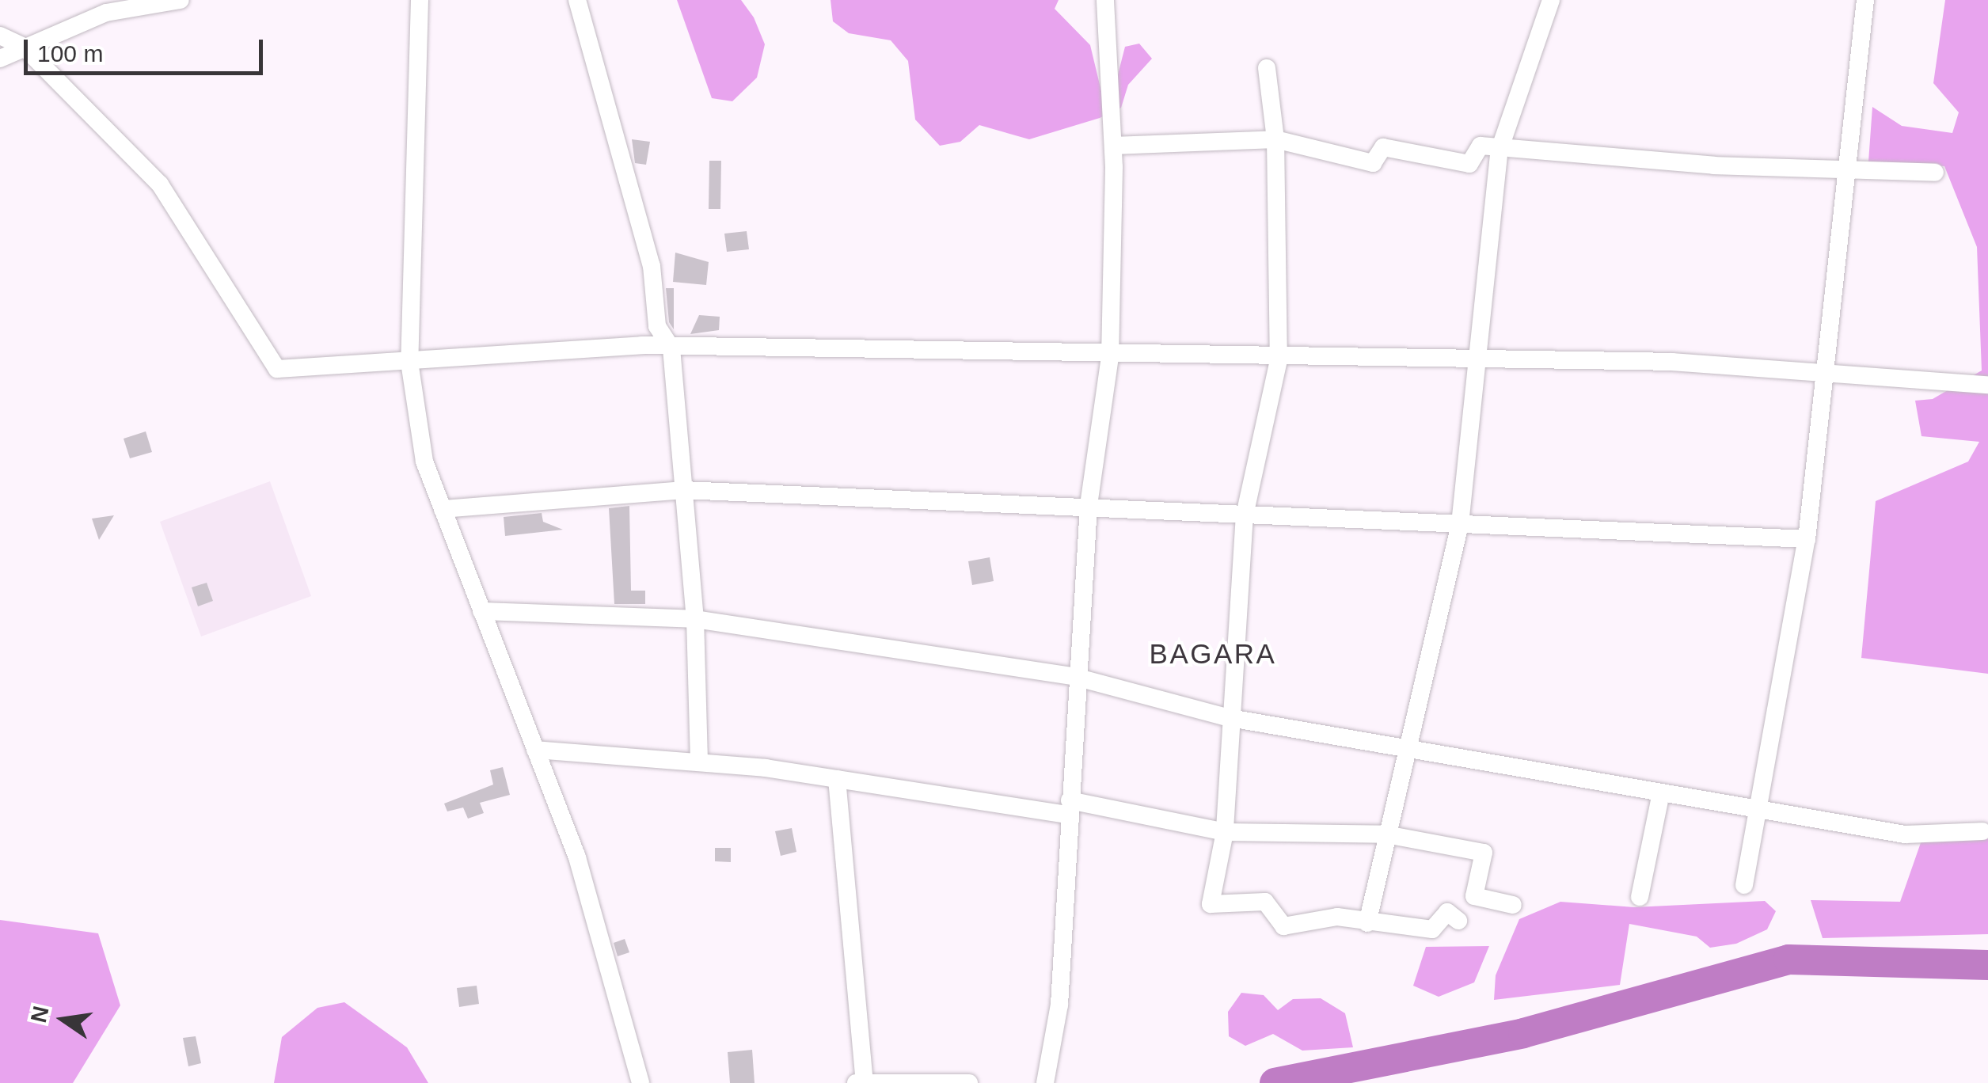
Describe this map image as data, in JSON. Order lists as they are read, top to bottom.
{
  "districts": ["BAGARA"],
  "scale_bar": "100 m",
  "north": "left"
}
